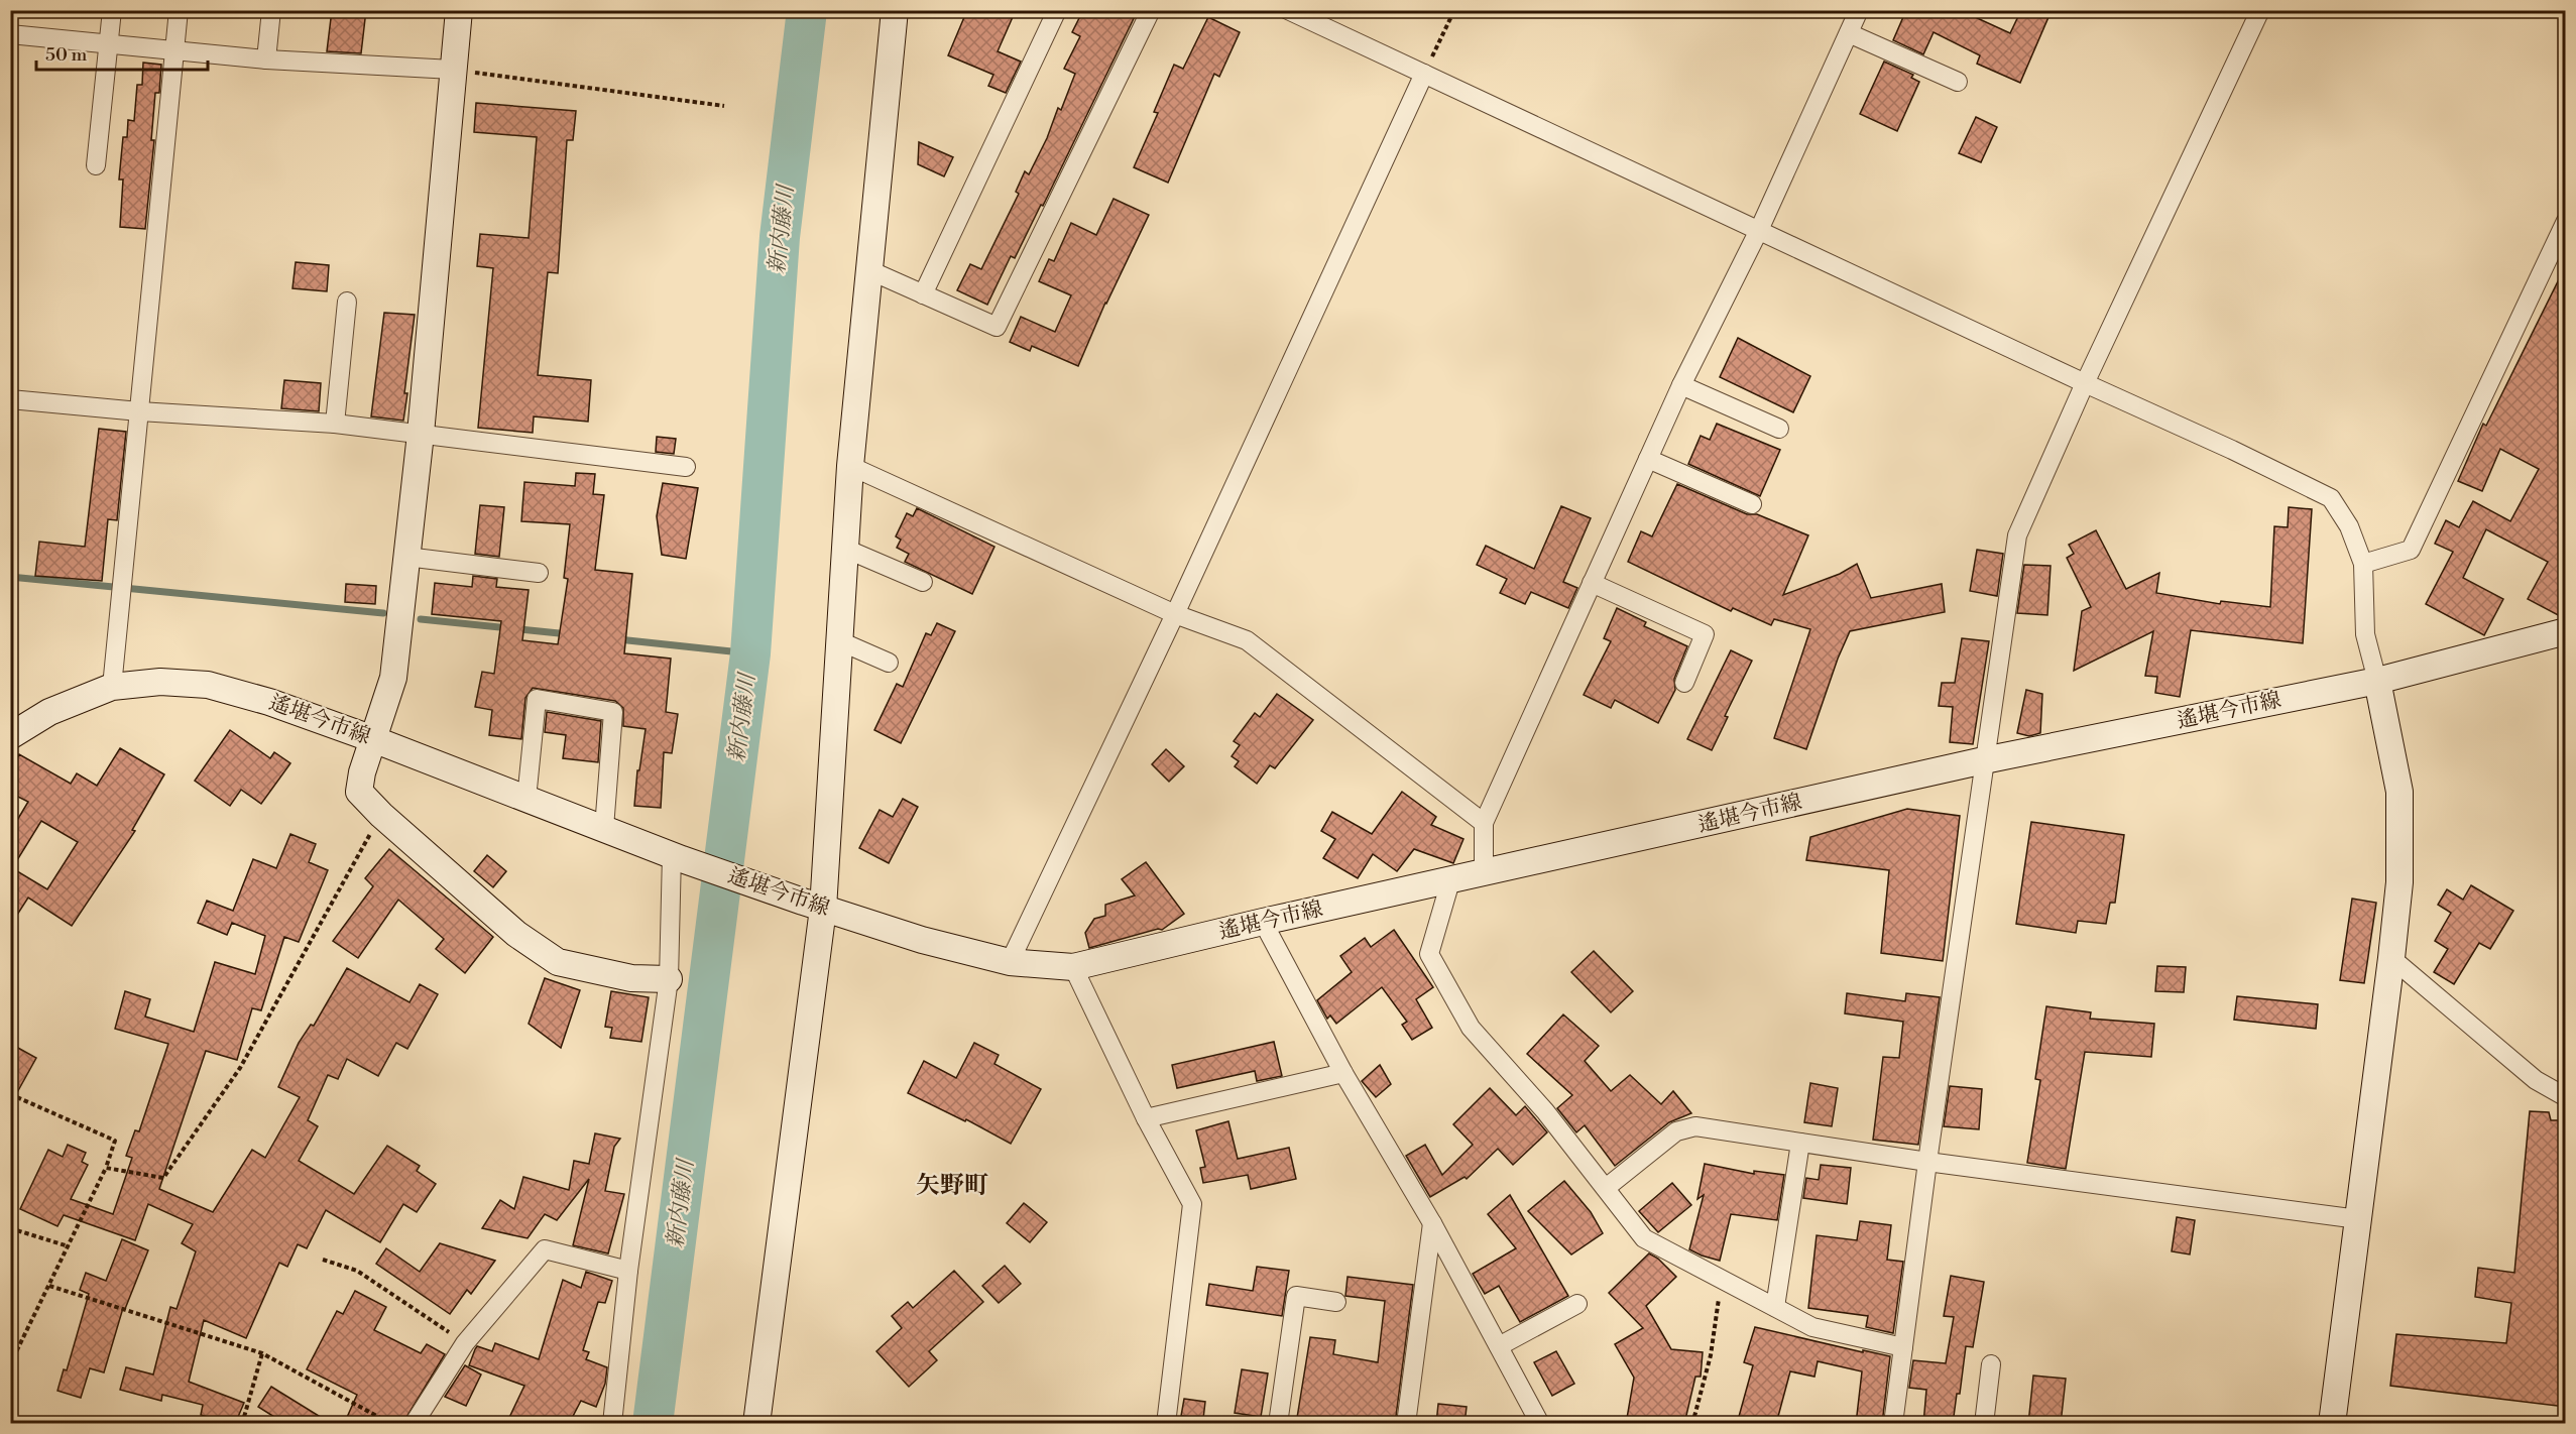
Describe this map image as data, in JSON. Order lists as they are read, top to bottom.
{
  "streets": {
    "street": ["遙堪今市線"]
  },
  "districts": ["矢野町"],
  "water": ["新内藤川"],
  "scale_bar": "50 m"
}
